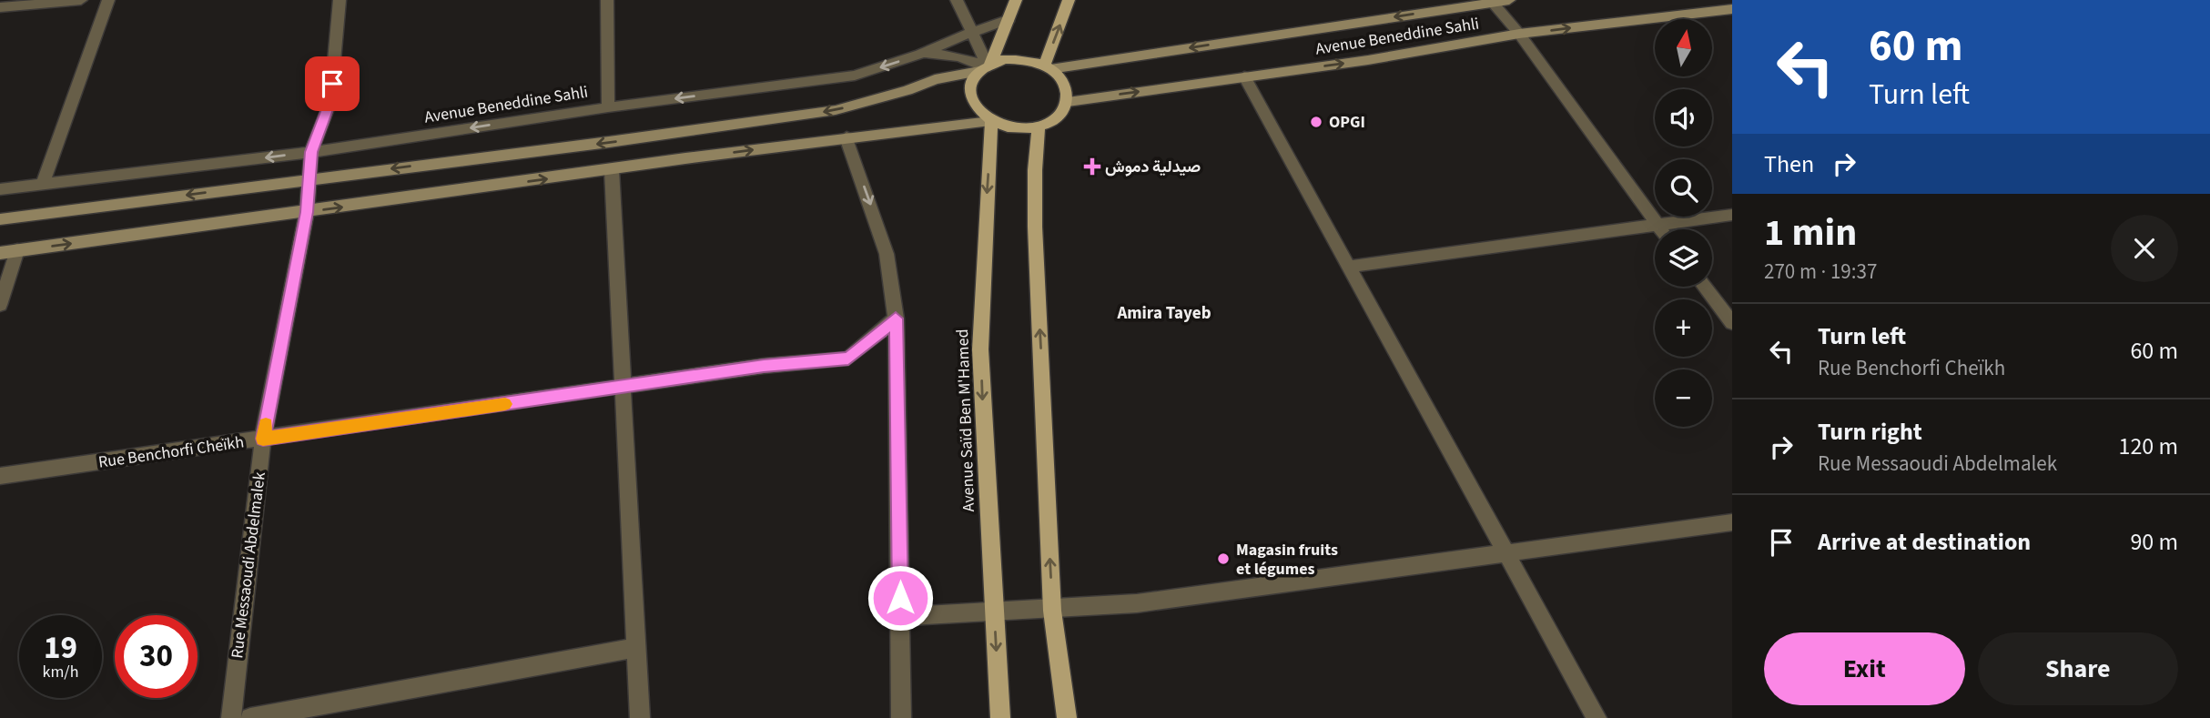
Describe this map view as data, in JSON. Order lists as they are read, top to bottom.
{
  "streets": {
    "main road": ["Avenue Saïd Ben M'Hamed"],
    "street": ["Avenue Beneddine Sahli", "Rue Benchorfi Cheïkh", "Rue Messaoudi Abdelmalek"]
  },
  "crossings": [
    ["Avenue Beneddine Sahli", "Avenue Saïd Ben M'Hamed"],
    ["Avenue Beneddine Sahli", "Rue Messaoudi Abdelmalek"],
    ["Rue Benchorfi Cheïkh", "Rue Messaoudi Abdelmalek"]
  ],
  "districts": ["Amira Tayeb"],
  "places": {
    "other": ["OPGI", "Magasin fruits et légumes"],
    "health": ["صيدلية دموش"]
  },
  "north": "top",
  "page": {
    "turn": ["60 m", "Turn left"],
    "map_buttons": ["+", "−"],
    "then": "Then",
    "heading": ["1 min", "270 m · 19:37"],
    "list": [
      {
        "name": "Turn left",
        "note": "Rue Benchorfi Cheïkh",
        "value": "60 m"
      },
      {
        "name": "Turn right",
        "note": "Rue Messaoudi Abdelmalek",
        "value": "120 m"
      },
      {
        "name": "Arrive at destination",
        "value": "90 m"
      }
    ],
    "speed": "19 km/h",
    "limit": "30",
    "buttons": ["Exit", "Share"]
  }
}
